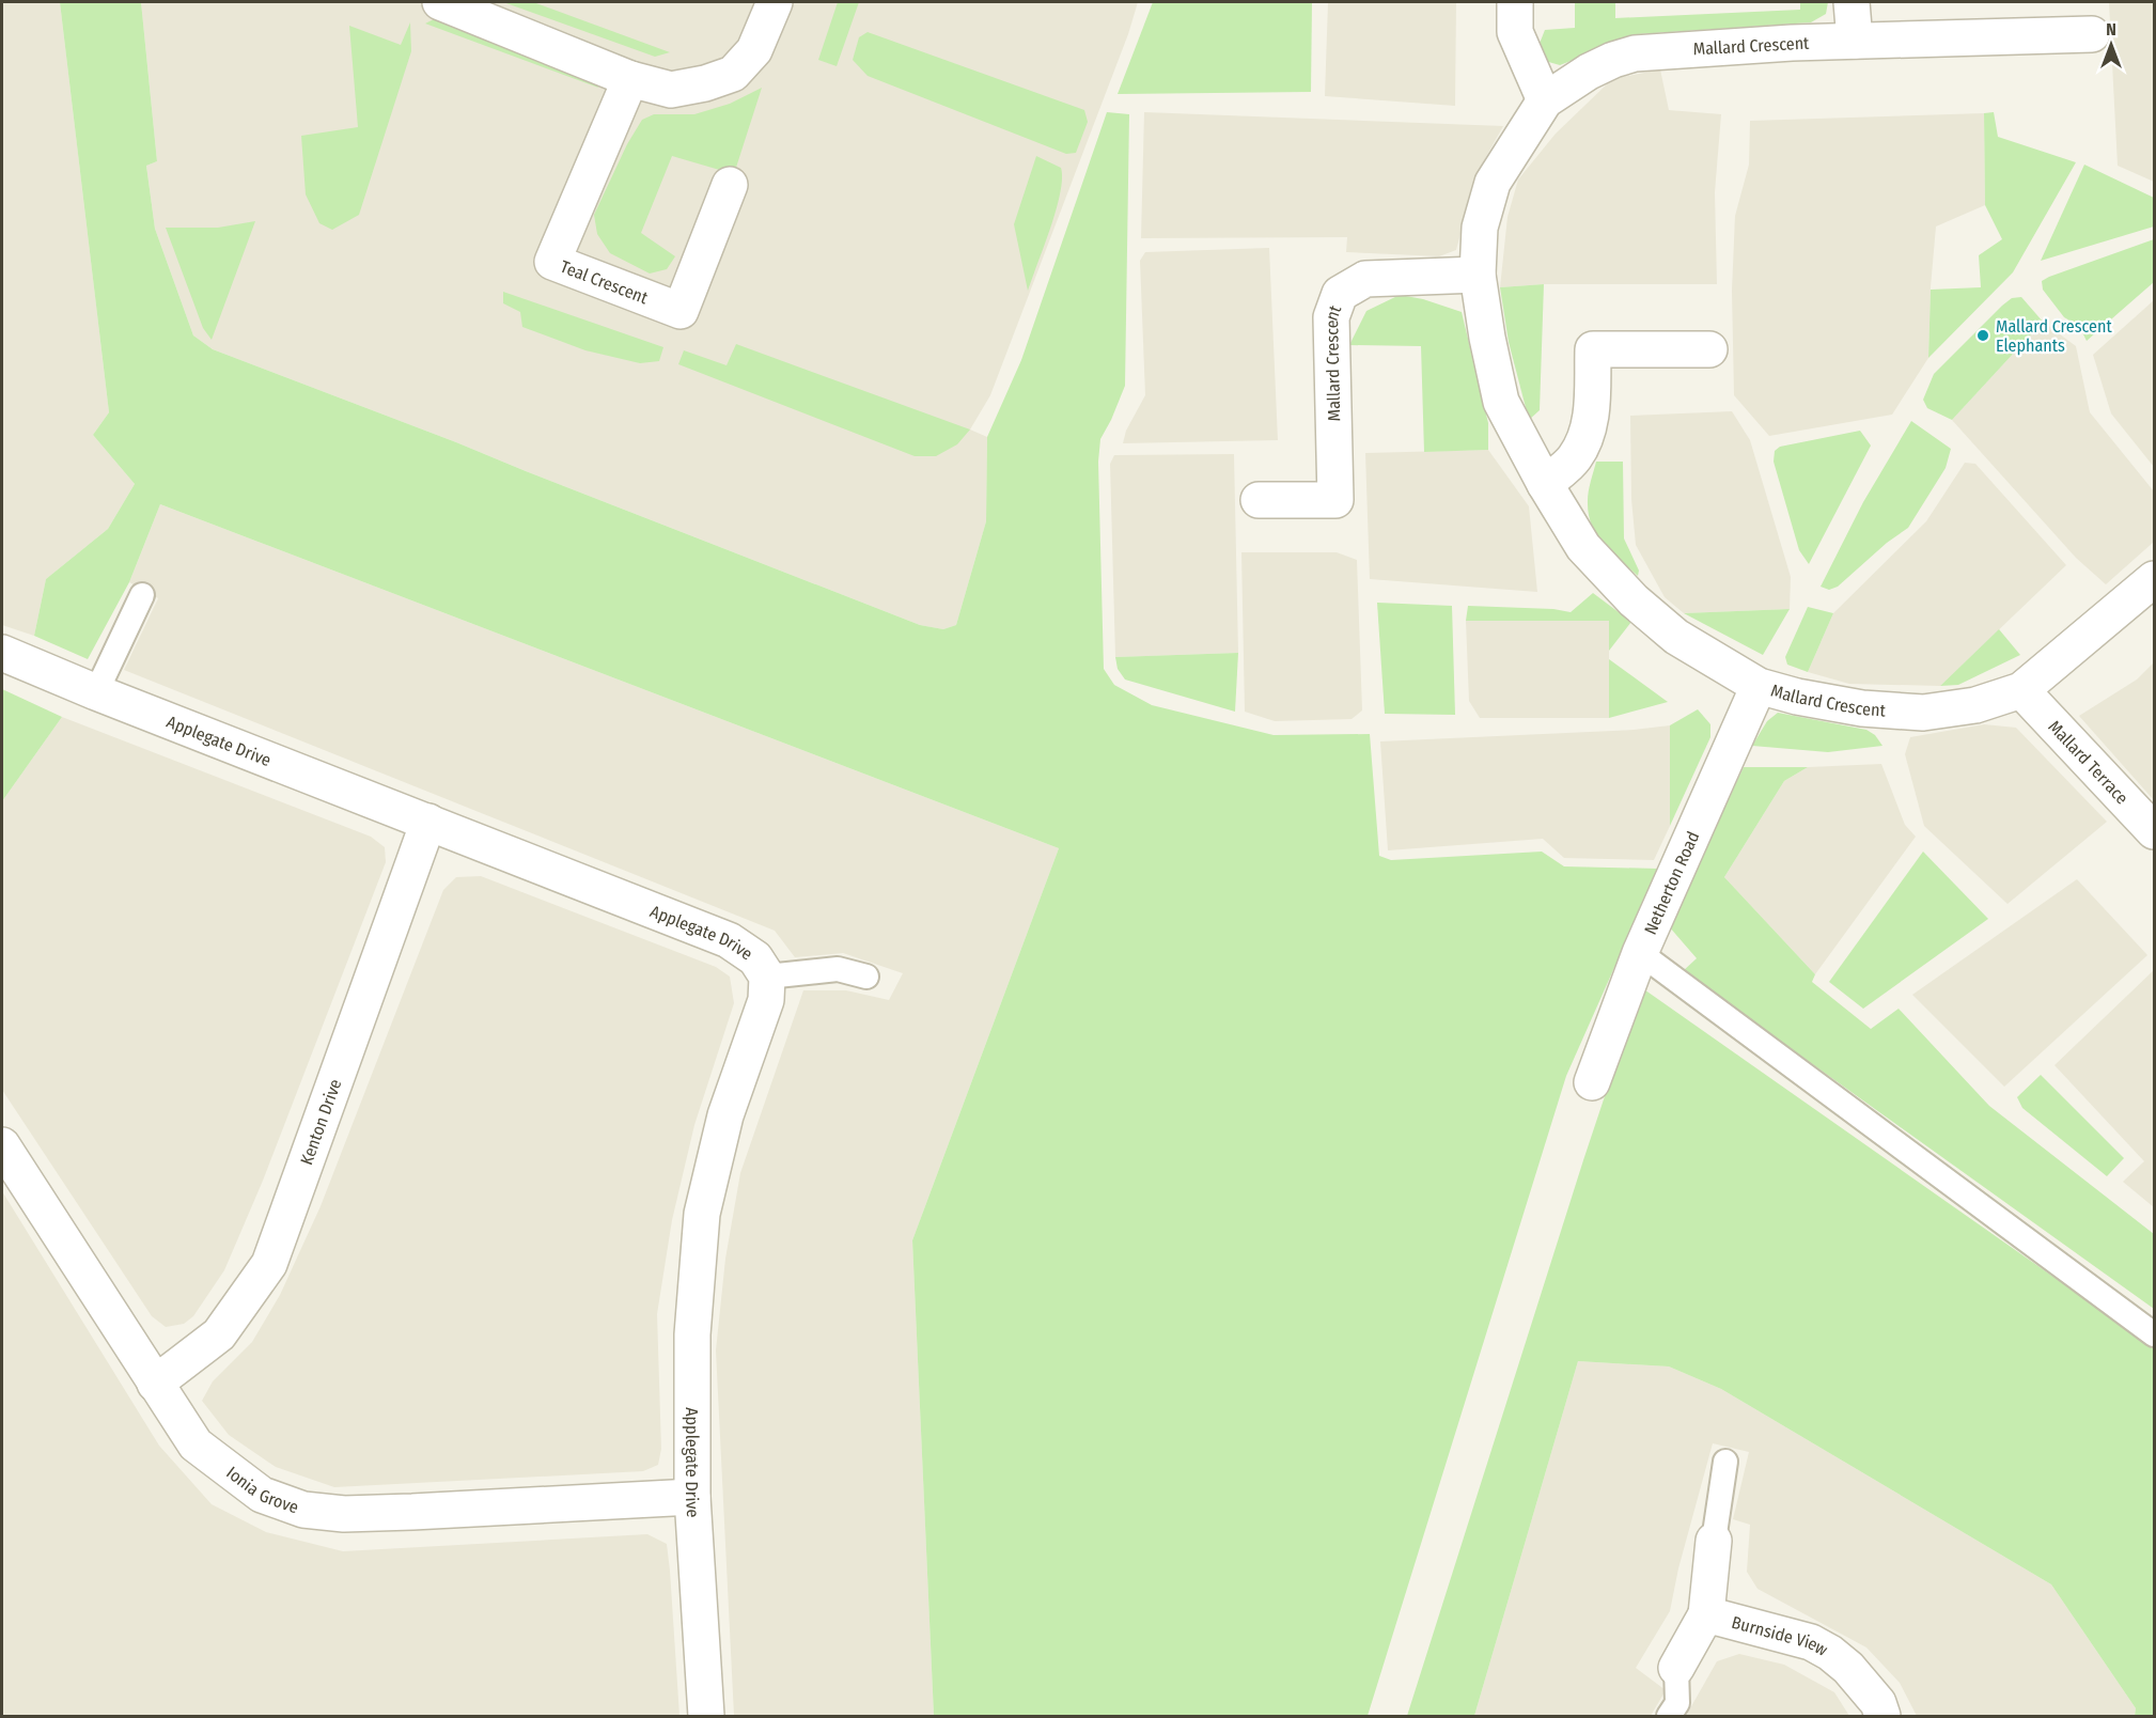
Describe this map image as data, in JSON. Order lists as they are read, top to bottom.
{
  "streets": {
    "street": [
      "Mallard Crescent",
      "Teal Crescent",
      "Applegate Drive",
      "Mallard Terrace",
      "Netherton Road",
      "Kenton Drive",
      "Ionia Grove",
      "Burnside View"
    ]
  },
  "crossings": [
    ["Mallard Crescent", "Mallard Terrace"],
    ["Mallard Crescent", "Netherton Road"],
    ["Applegate Drive", "Kenton Drive"],
    ["Applegate Drive", "Ionia Grove"],
    ["Kenton Drive", "Ionia Grove"]
  ],
  "places": ["Mallard Crescent Elephants"],
  "north": "top"
}
